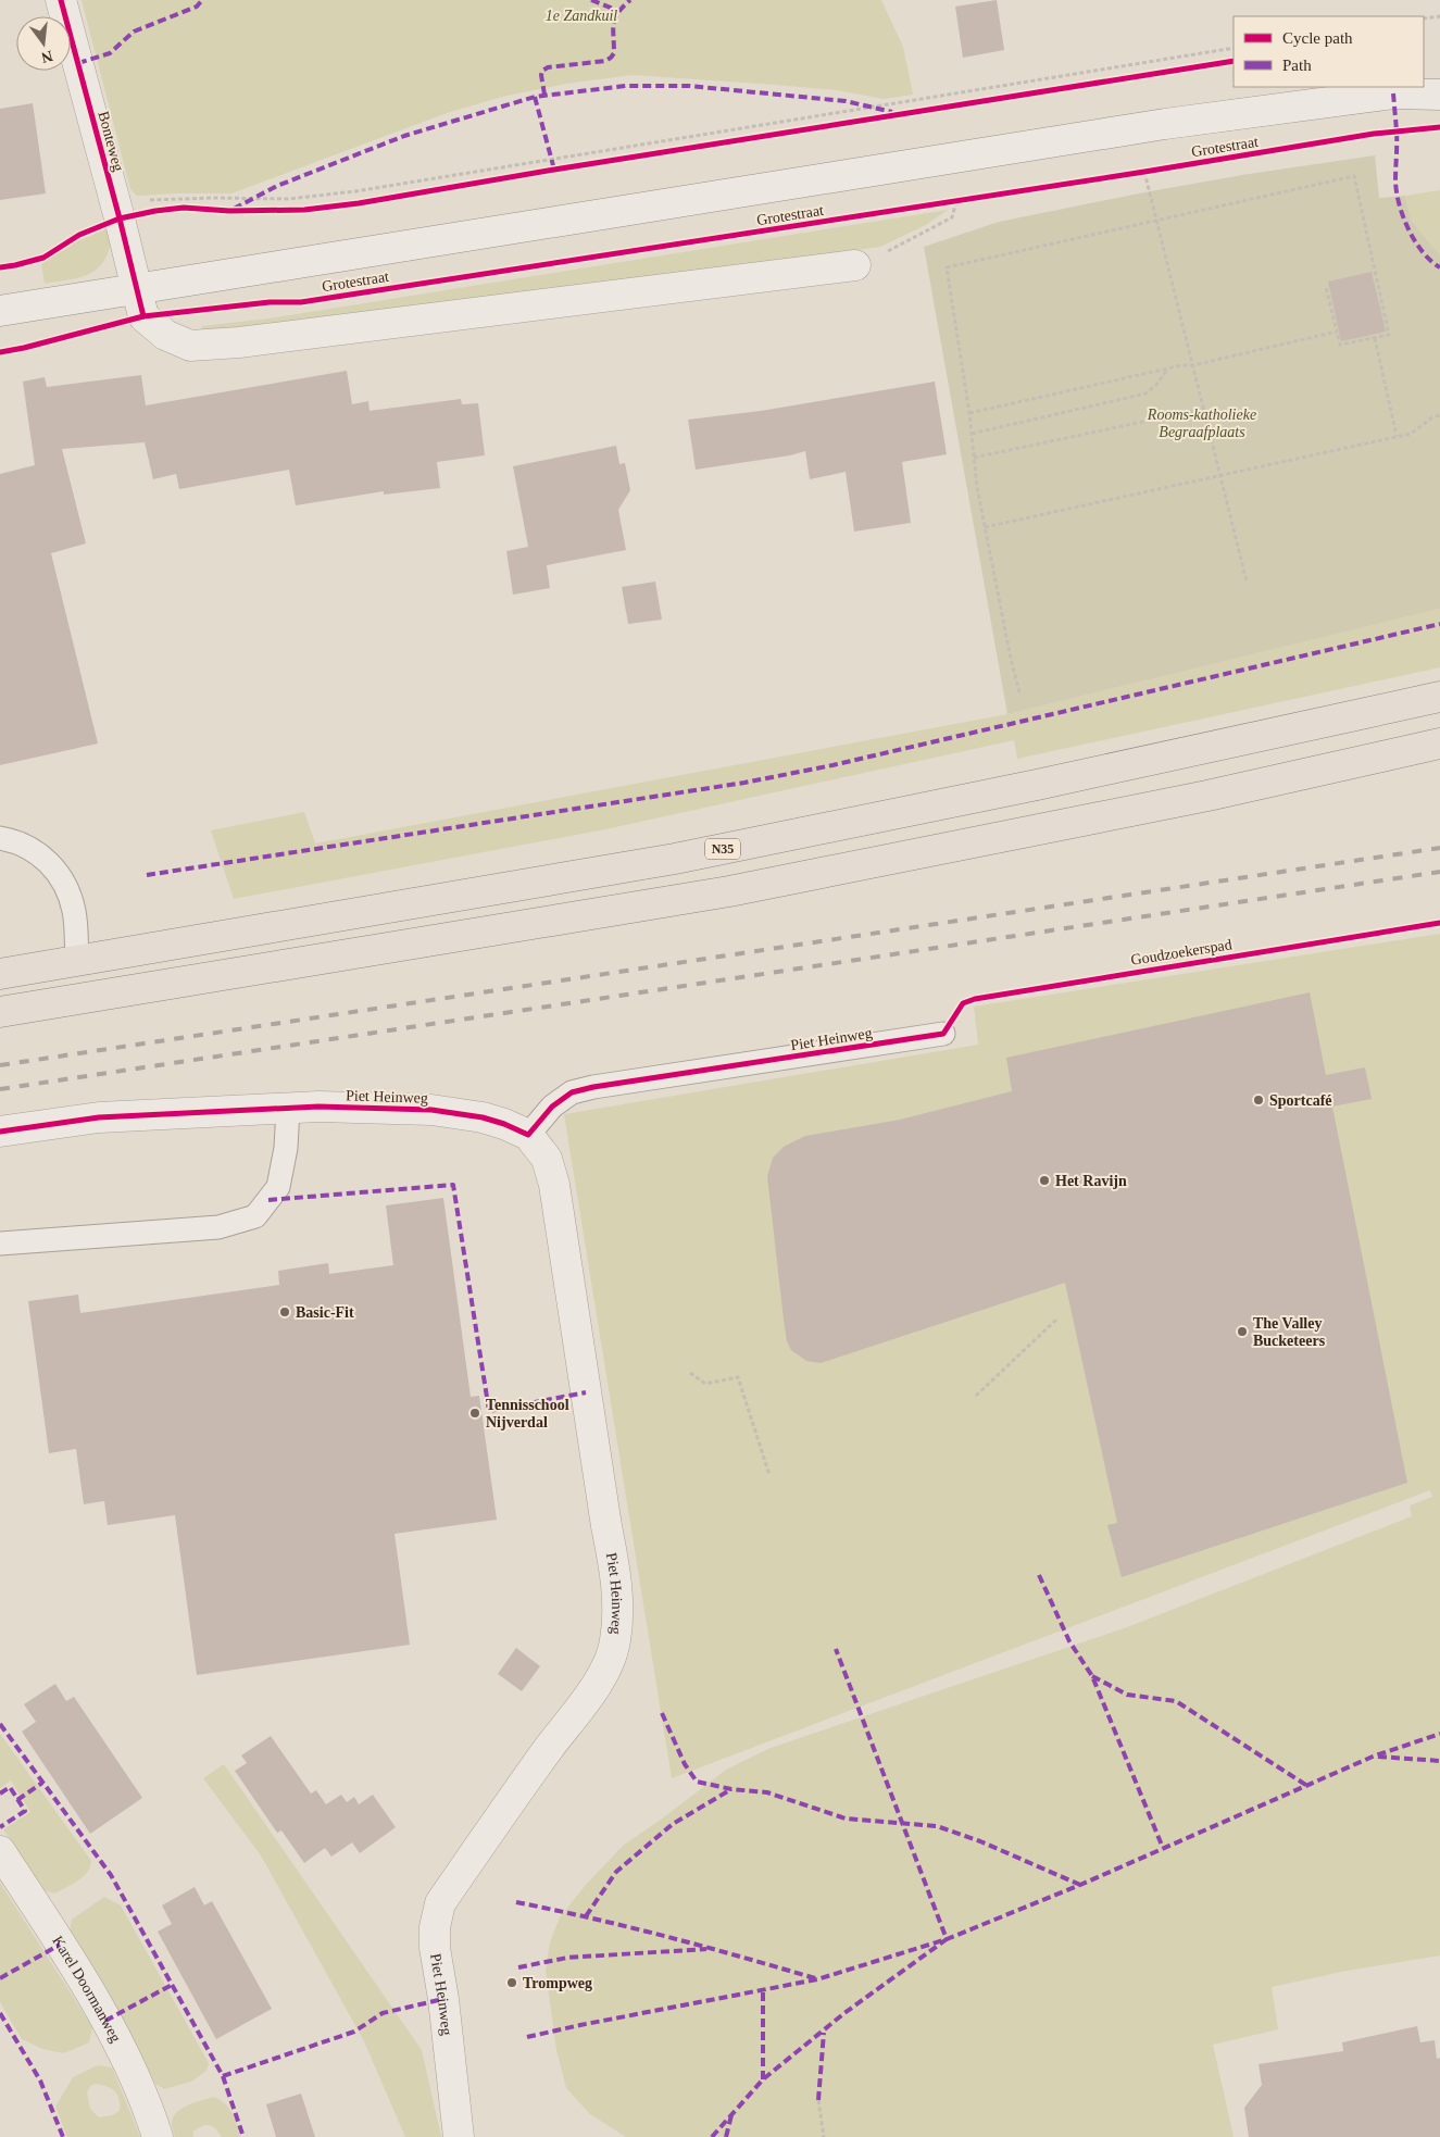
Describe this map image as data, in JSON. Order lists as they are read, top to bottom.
{
  "streets": {
    "main road": ["N35"],
    "street": [
      "Bonteweg",
      "Grotestraat",
      "Piet Heinweg",
      "Karel Doormanweg"
    ],
    "cycle path": ["Goudzoekerspad"]
  },
  "crossings": [
    ["Bonteweg", "Grotestraat"]
  ],
  "parks": ["1e Zandkuil", "Rooms-katholieke Begraafplaats"],
  "places": [
    "Sportcafé",
    "Het Ravijn",
    "Basic-Fit",
    "The Valley Bucketeers",
    "Tennisschool Nijverdal",
    "Trompweg"
  ],
  "legend": ["Cycle path", "Path"],
  "north": "bottom"
}
